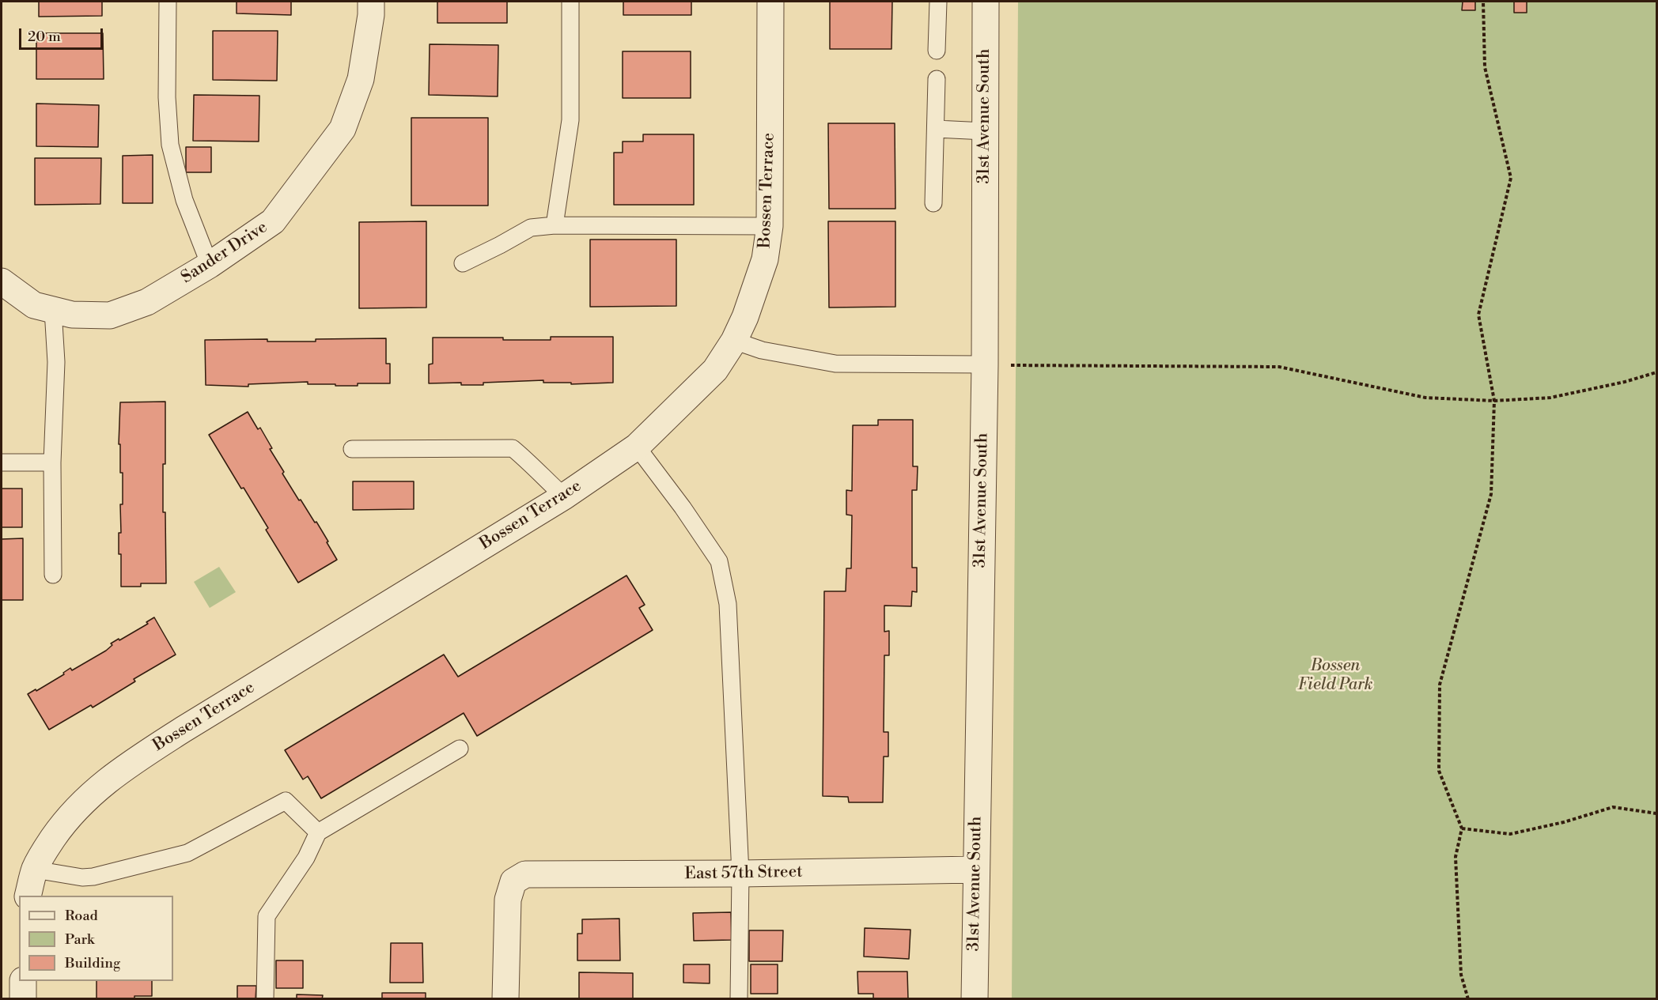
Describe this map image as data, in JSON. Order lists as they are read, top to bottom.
{
  "streets": {
    "street": [
      "31st Avenue South",
      "Bossen Terrace",
      "Sander Drive",
      "East 57th Street"
    ]
  },
  "crossings": [
    ["31st Avenue South", "East 57th Street"]
  ],
  "parks": ["Bossen Field Park"],
  "legend": ["Road", "Park", "Building"],
  "scale_bar": "20 m"
}
